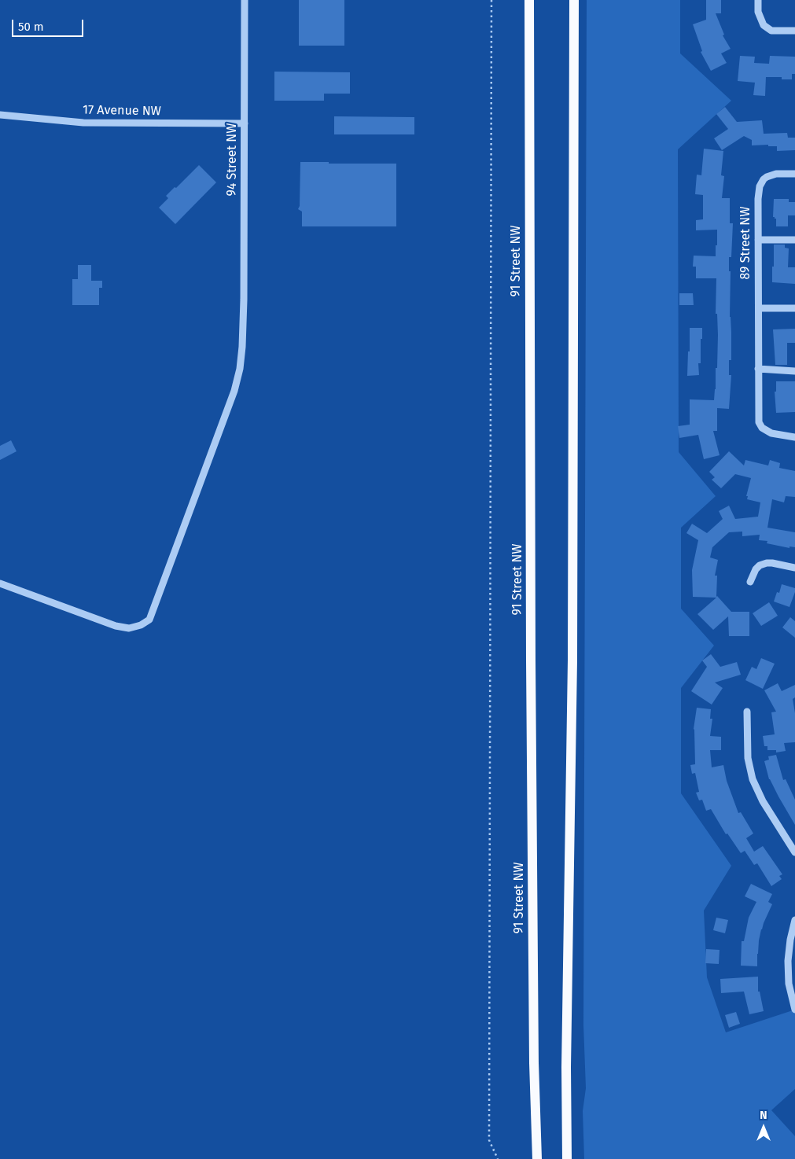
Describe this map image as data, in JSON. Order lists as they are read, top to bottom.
{
  "streets": {
    "main road": ["91 Street NW"],
    "street": ["17 Avenue NW", "94 Street NW", "89 Street NW"]
  },
  "crossings": [
    ["17 Avenue NW", "94 Street NW"]
  ],
  "scale_bar": "50 m",
  "north": "top"
}
